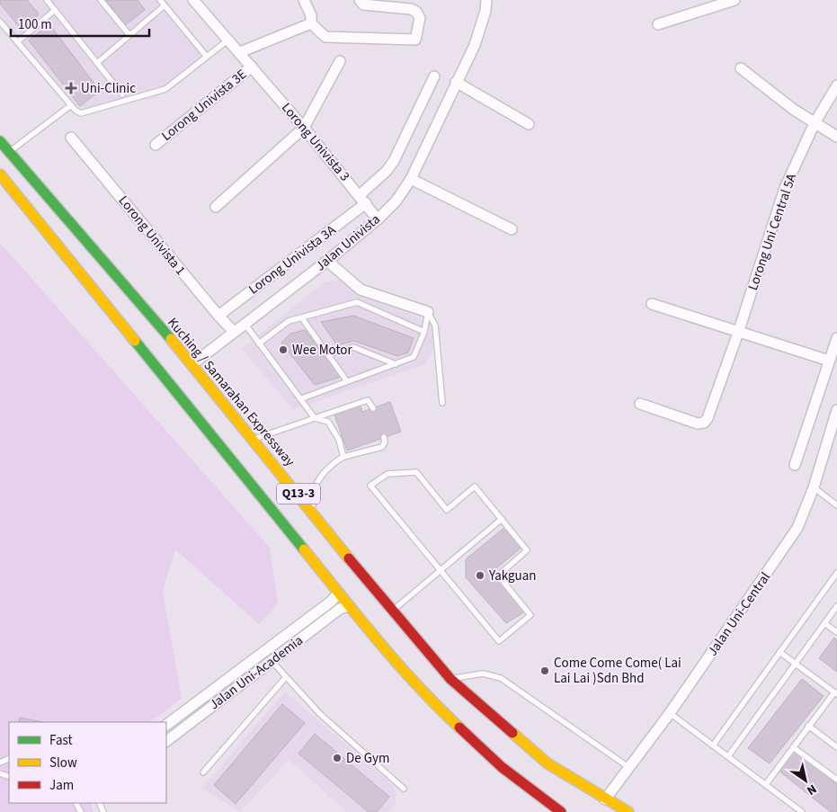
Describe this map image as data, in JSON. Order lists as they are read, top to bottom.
{
  "streets": {
    "highway": ["Kuching / Samarahan Expressway", "Q13-3"],
    "street": [
      "Lorong Univista 3E",
      "Lorong Univista 3",
      "Lorong Uni Central 5A",
      "Lorong Univista 1",
      "Jalan Univista",
      "Lorong Univista 3A",
      "Jalan Uni-Central",
      "Jalan Uni-Academia"
    ]
  },
  "crossings": [
    ["Lorong Univista 3E", "Lorong Univista 3"],
    ["Lorong Univista 3", "Jalan Univista"],
    ["Lorong Univista 3", "Lorong Univista 3A"],
    ["Lorong Univista 1", "Jalan Univista"],
    ["Lorong Univista 1", "Lorong Univista 3A"],
    ["Jalan Univista", "Kuching / Samarahan Expressway"],
    ["Kuching / Samarahan Expressway", "Jalan Uni-Central"],
    ["Q13-3", "Jalan Uni-Academia"]
  ],
  "places": {
    "health": ["Uni-Clinic"],
    "other": [
      "Wee Motor",
      "Yakguan",
      "Come Come Come( Lai Lai Lai )Sdn Bhd",
      "De Gym"
    ]
  },
  "legend": ["Fast", "Slow", "Jam"],
  "scale_bar": "100 m",
  "north": "bottom right"
}
